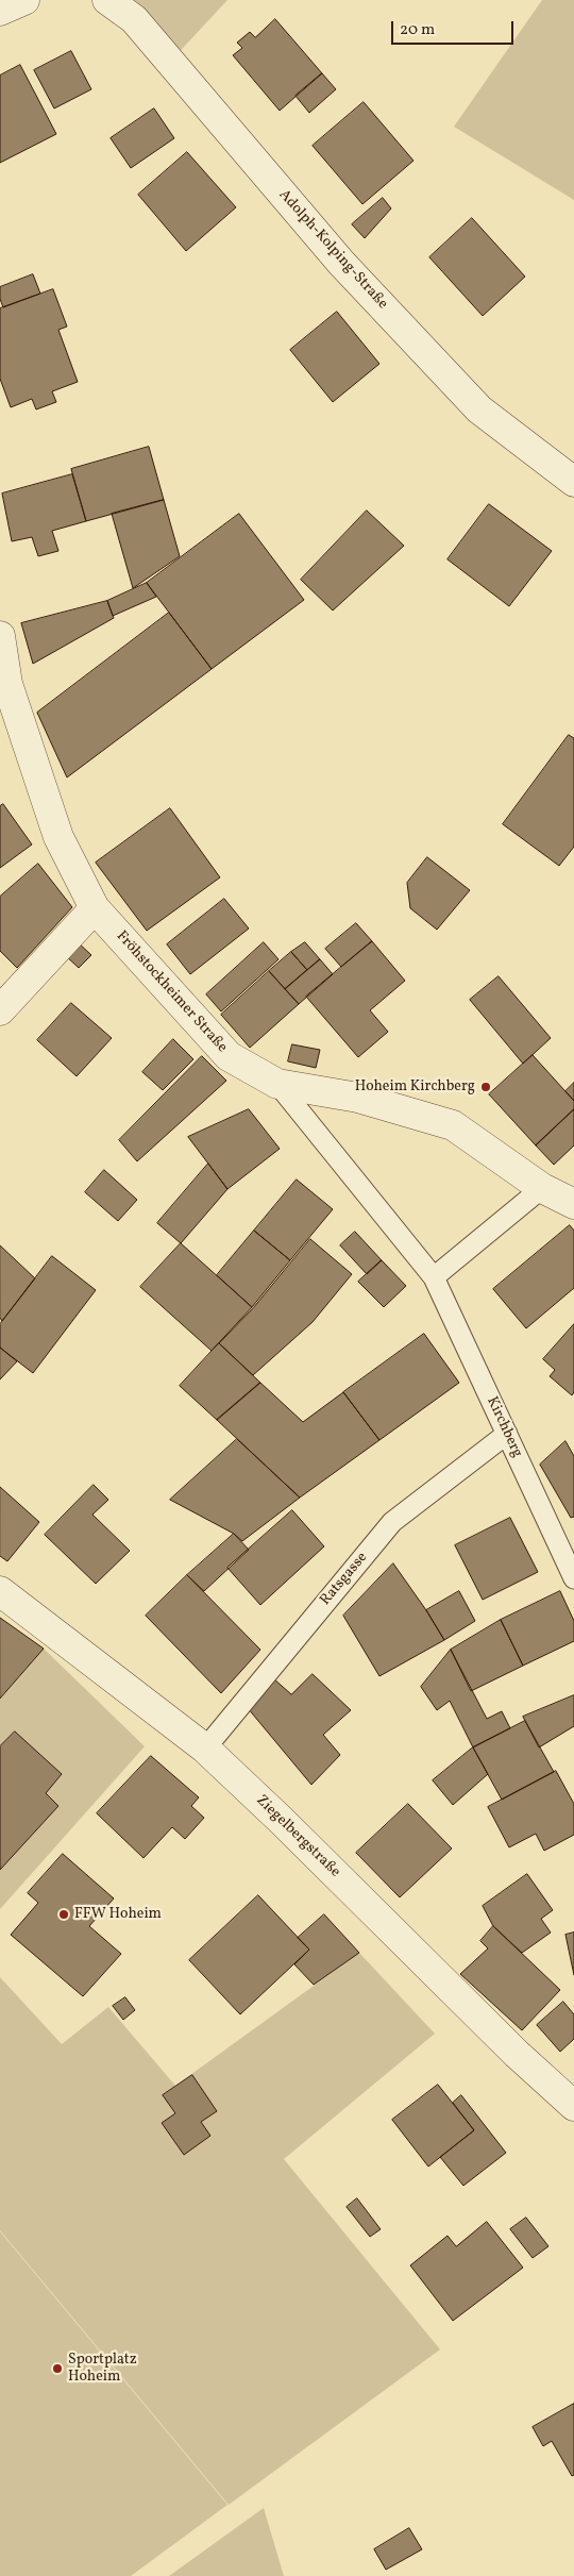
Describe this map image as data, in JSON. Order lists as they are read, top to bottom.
{
  "streets": {
    "street": ["Adolph-Kolping-Straße", "Fröhstockheimer Straße", "Ziegelbergstraße"],
    "lane": ["Kirchberg", "Ratsgasse"]
  },
  "crossings": [
    ["Fröhstockheimer Straße", "Kirchberg"],
    ["Kirchberg", "Ratsgasse"],
    ["Ratsgasse", "Ziegelbergstraße"]
  ],
  "places": ["Hoheim Kirchberg", "FFW Hoheim", "Sportplatz Hoheim"],
  "scale_bar": "20 m"
}
